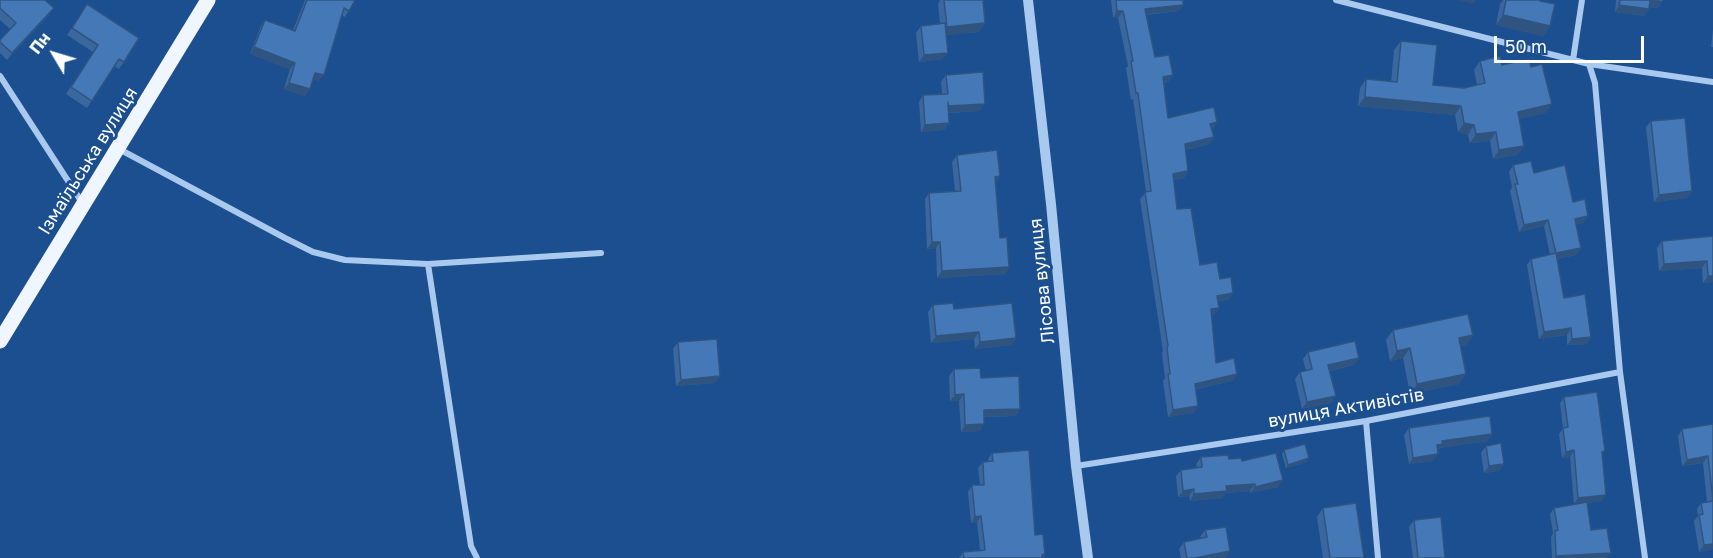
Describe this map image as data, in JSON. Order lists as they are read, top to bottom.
{
  "streets": {
    "main road": ["Ізмаїльська вулиця"],
    "street": ["Лісова вулиця", "вулиця Активістів"]
  },
  "crossings": [
    ["Лісова вулиця", "вулиця Активістів"]
  ],
  "scale_bar": "50 m",
  "north": "top left"
}
